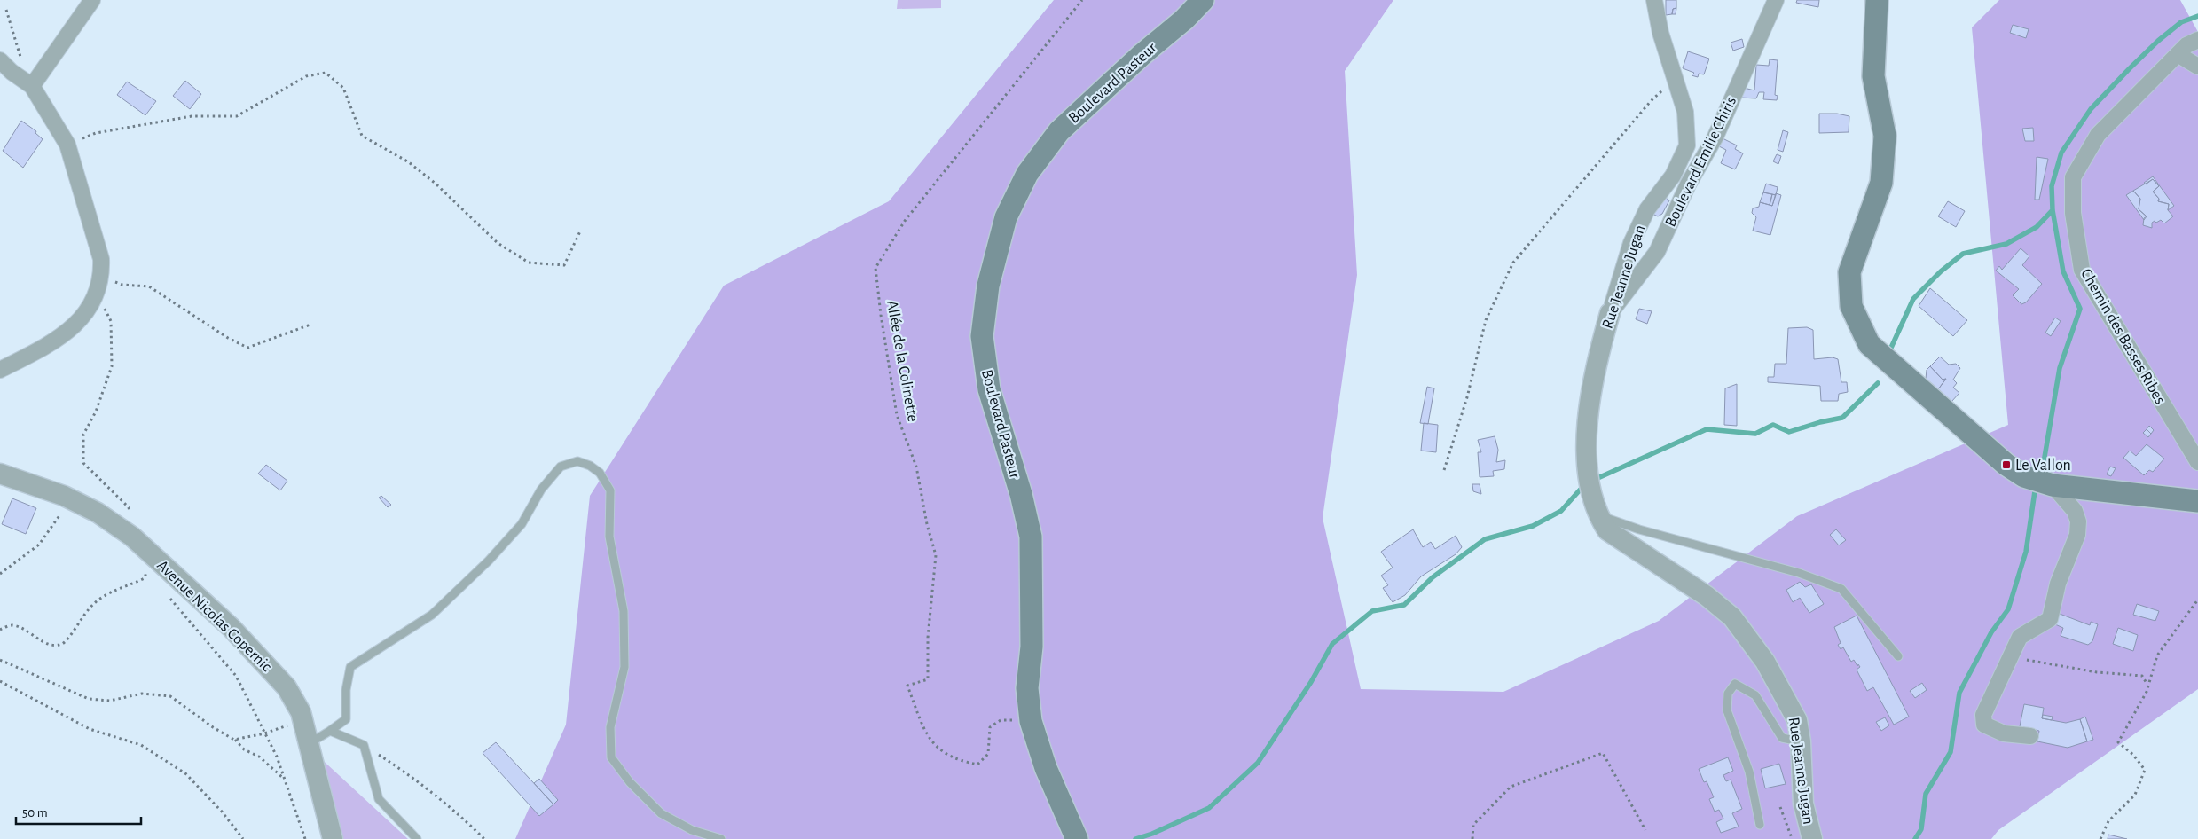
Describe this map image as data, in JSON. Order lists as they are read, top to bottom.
{
  "streets": {
    "main road": ["Boulevard Pasteur"],
    "street": [
      "Boulevard Emilie Chiris",
      "Rue Jeanne Jugan",
      "Chemin des Basses Ribes",
      "Avenue Nicolas Copernic"
    ],
    "path": ["Allée de la Colinette"]
  },
  "crossings": [
    ["Boulevard Pasteur", "Allée de la Colinette"],
    ["Boulevard Emilie Chiris", "Rue Jeanne Jugan"]
  ],
  "places": {
    "transit": ["Le Vallon"]
  },
  "scale_bar": "50 m"
}
